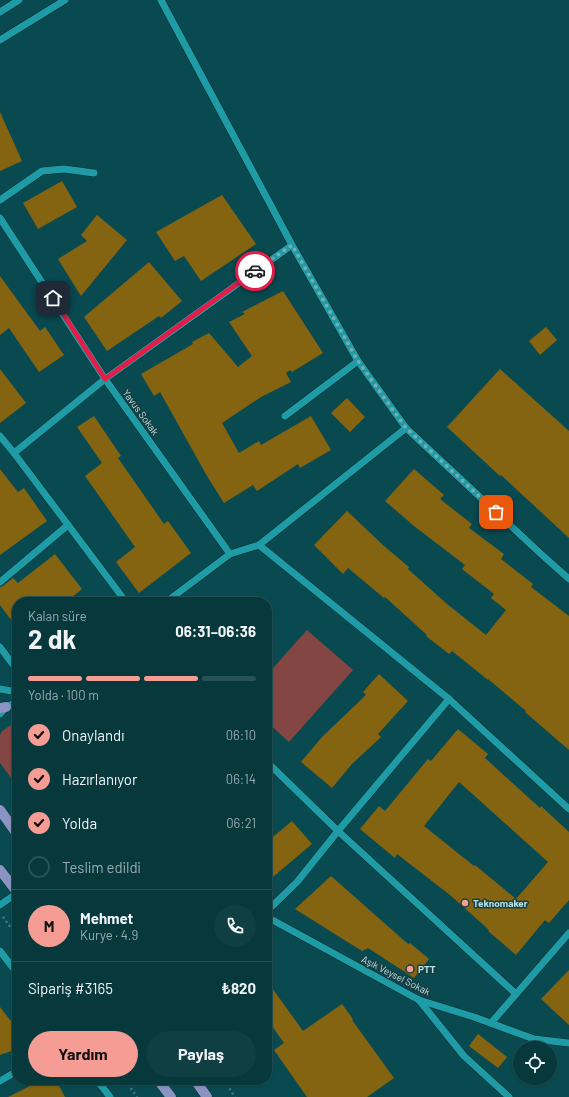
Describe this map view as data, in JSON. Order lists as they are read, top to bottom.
{
  "streets": {
    "street": ["Yavus Sokak", "Aşık Veysel Sokak"]
  },
  "places": ["Teknomaker", "PTT"],
  "page": {
    "heading": ["2 dk", "Kalan süre", "06:31–06:36"],
    "panel": [
      "Mehmet",
      "Kurye · 4.9",
      "Sipariş #3165",
      "₺820"
    ],
    "bar": "Yolda · 100 m",
    "list": [
      ["Onaylandı", "06:10"],
      ["Hazırlanıyor", "06:14"],
      ["Yolda", "06:21"],
      "Teslim edildi"
    ],
    "round": "M",
    "buttons": ["Yardım", "Paylaş"]
  }
}
